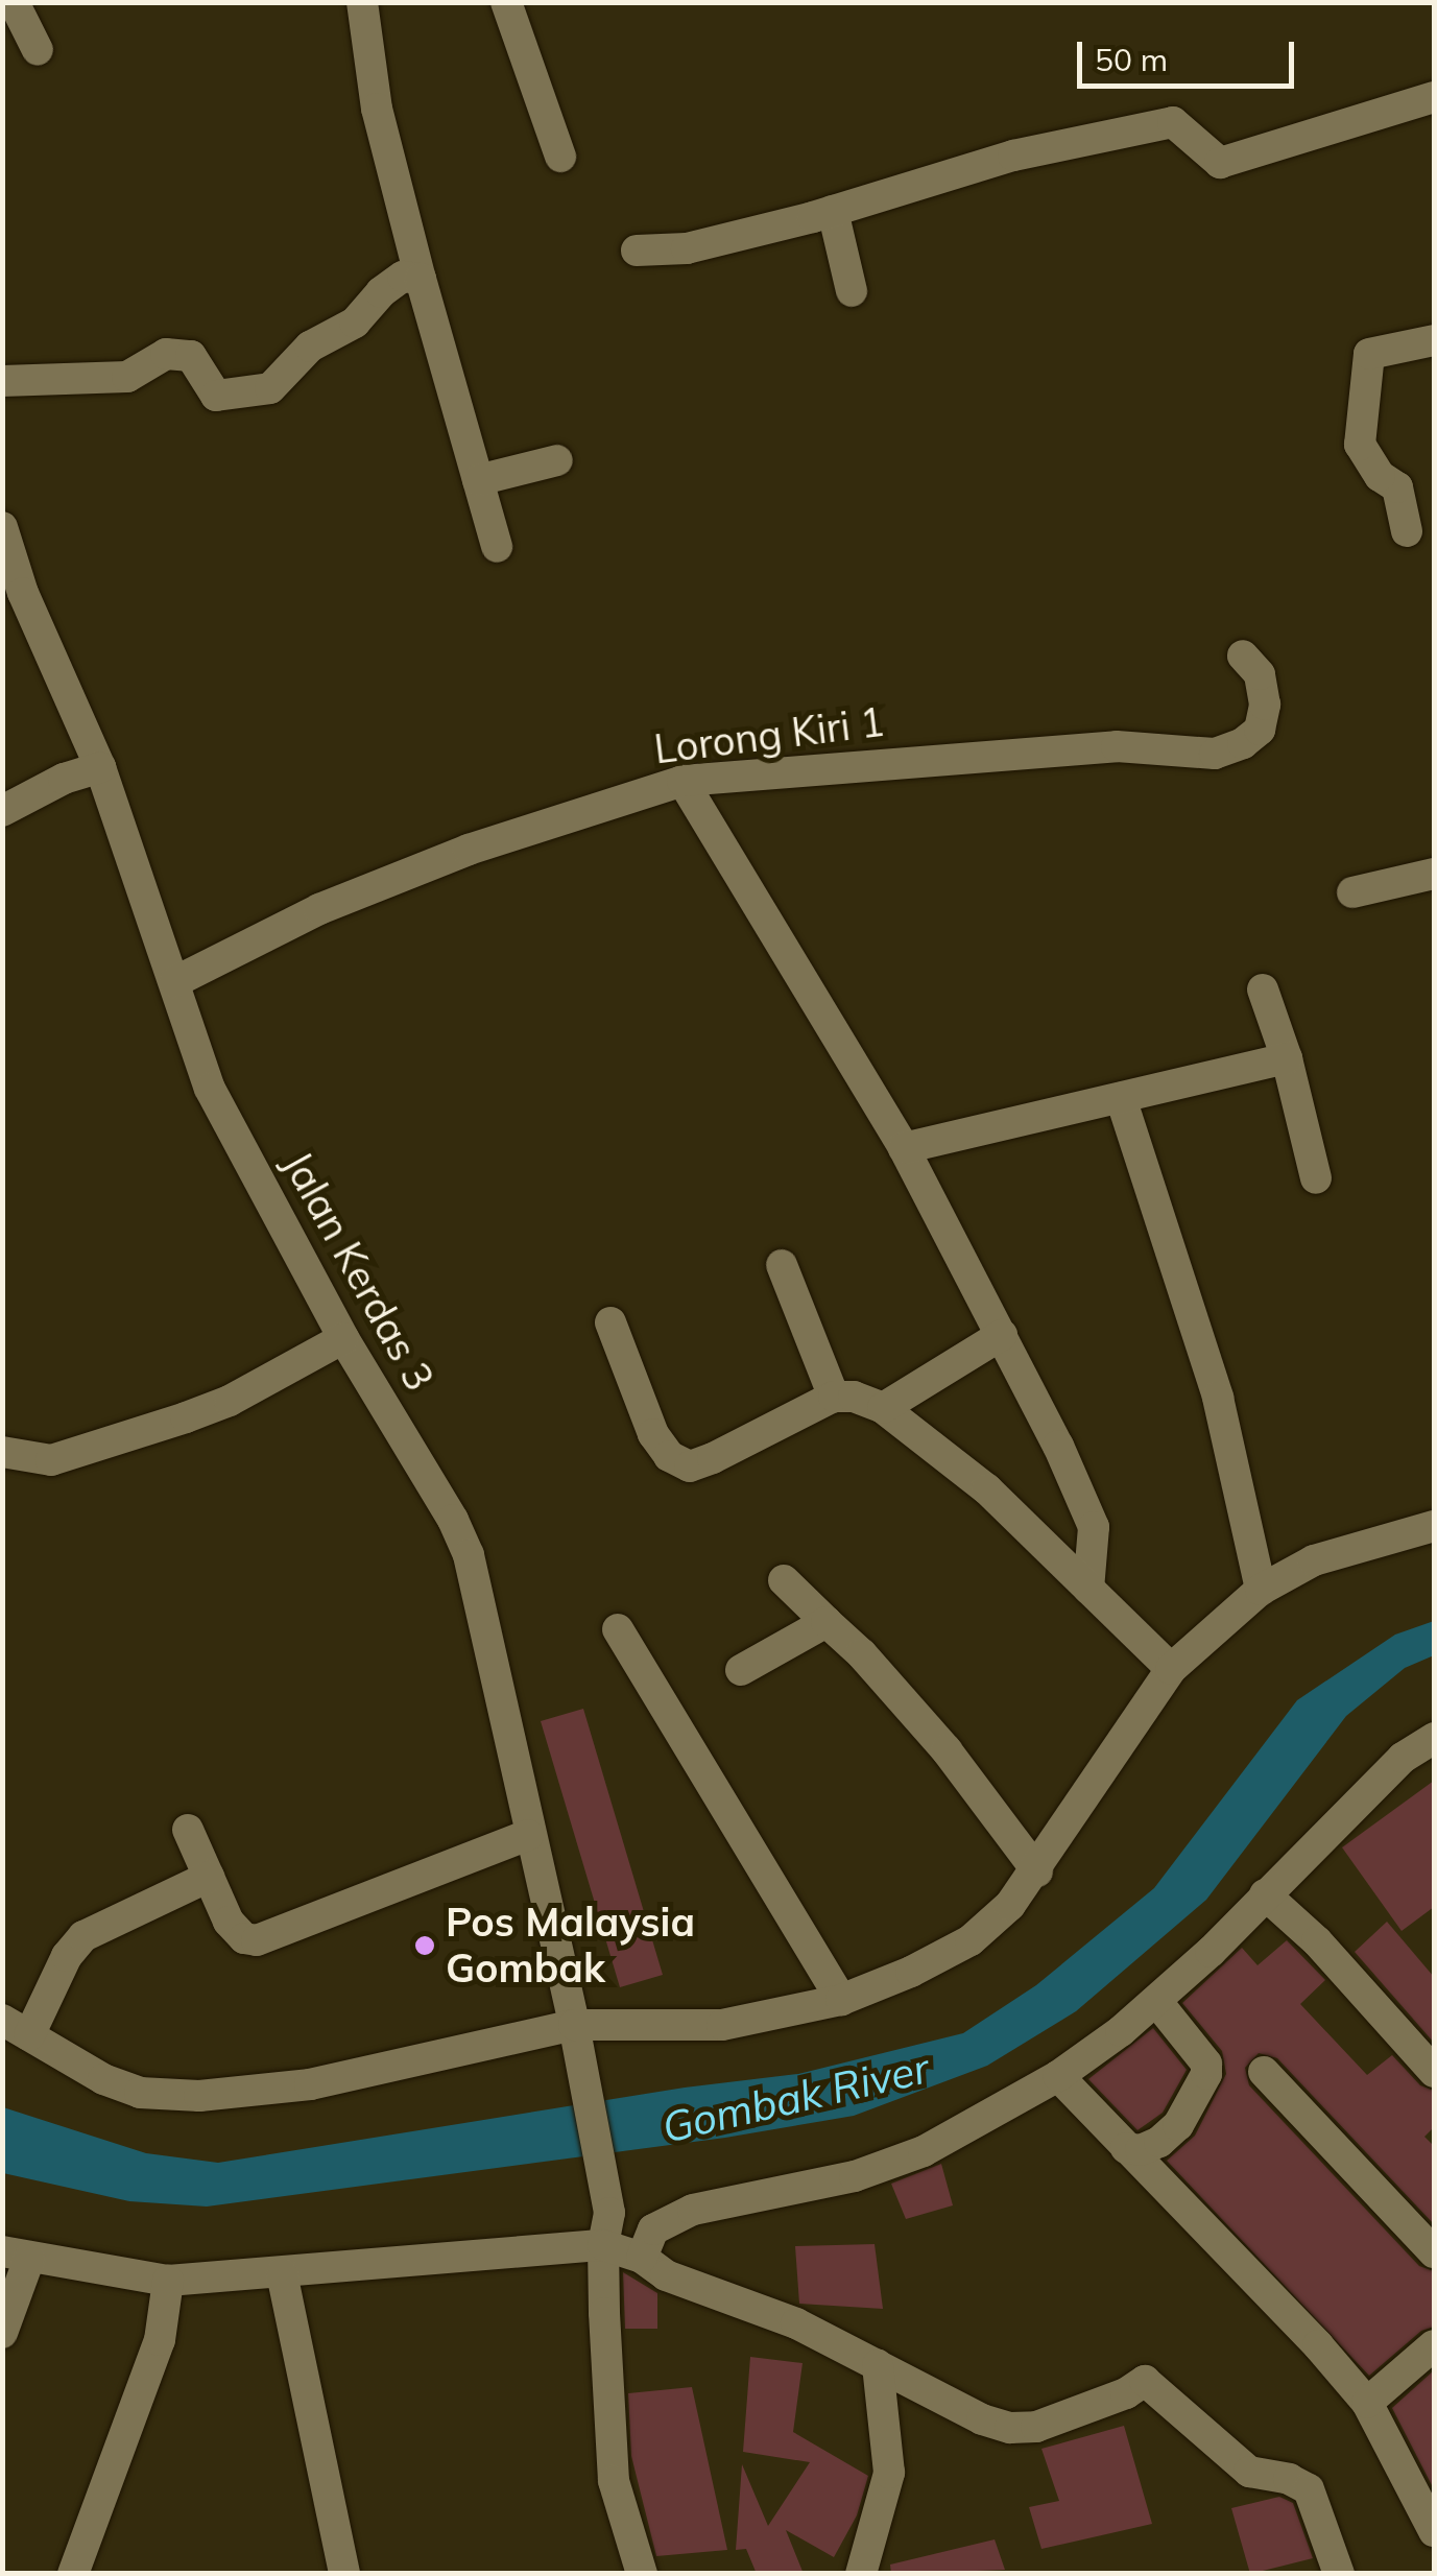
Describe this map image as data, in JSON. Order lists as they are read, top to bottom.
{
  "streets": {
    "street": ["Lorong Kiri 1", "Jalan Kerdas 3"]
  },
  "crossings": [
    ["Lorong Kiri 1", "Jalan Kerdas 3"]
  ],
  "water": ["Gombak River"],
  "places": ["Pos Malaysia Gombak"],
  "scale_bar": "50 m"
}
